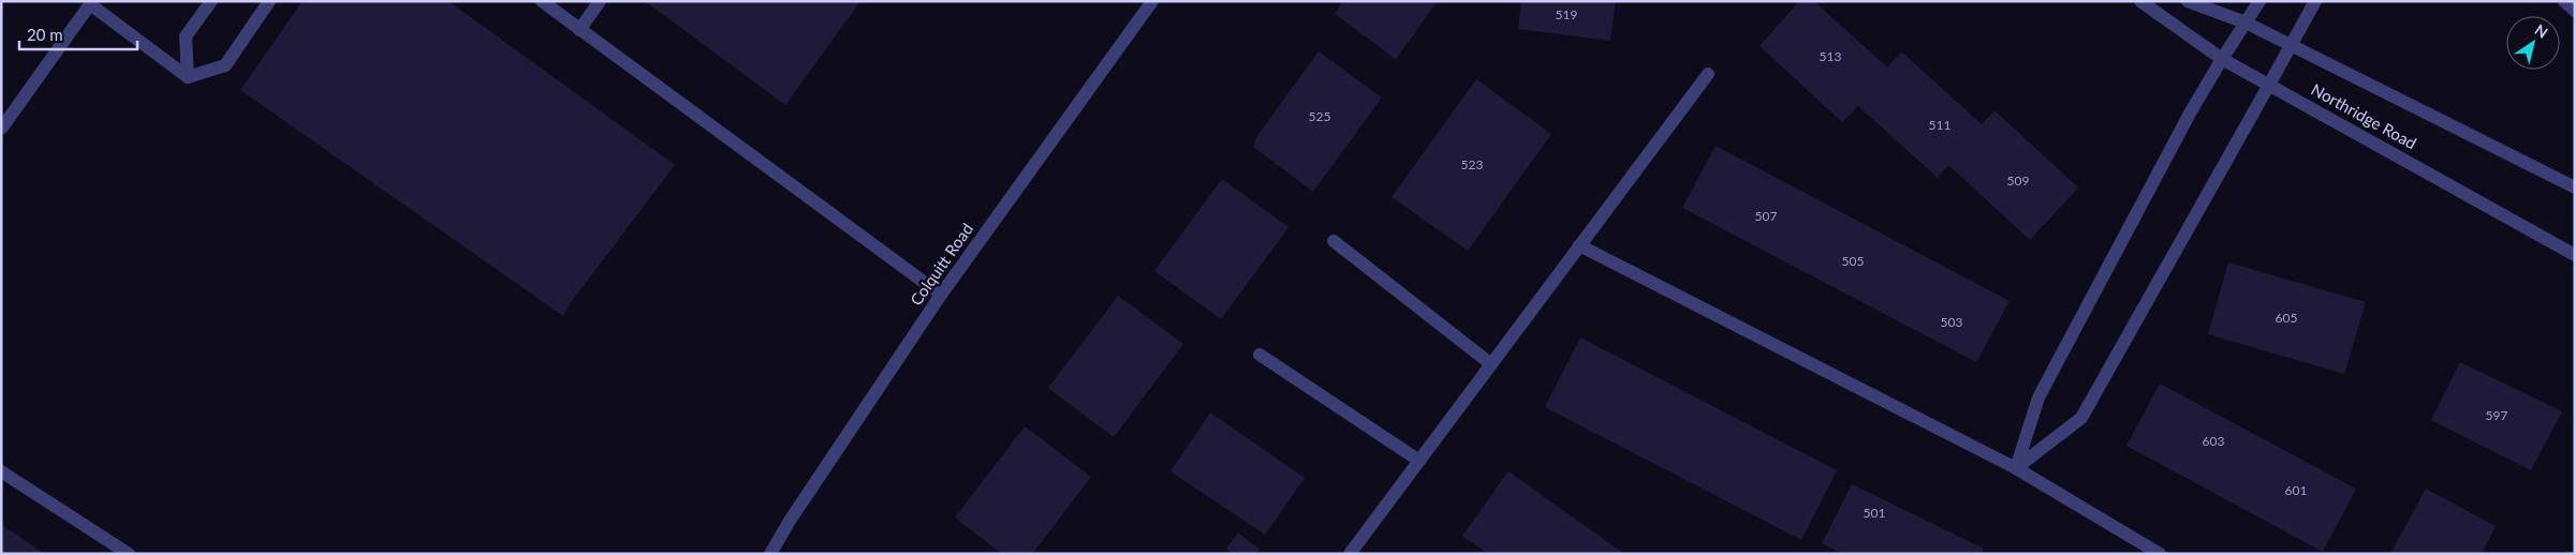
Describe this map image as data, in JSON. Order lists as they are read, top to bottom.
{
  "streets": {
    "street": ["Northridge Road", "Colquitt Road"]
  },
  "house_numbers": [
    "519",
    "513",
    "525",
    "511",
    "523",
    "509",
    "507",
    "505",
    "605",
    "503",
    "597",
    "603",
    "601",
    "501"
  ],
  "scale_bar": "20 m",
  "north": "top right"
}
